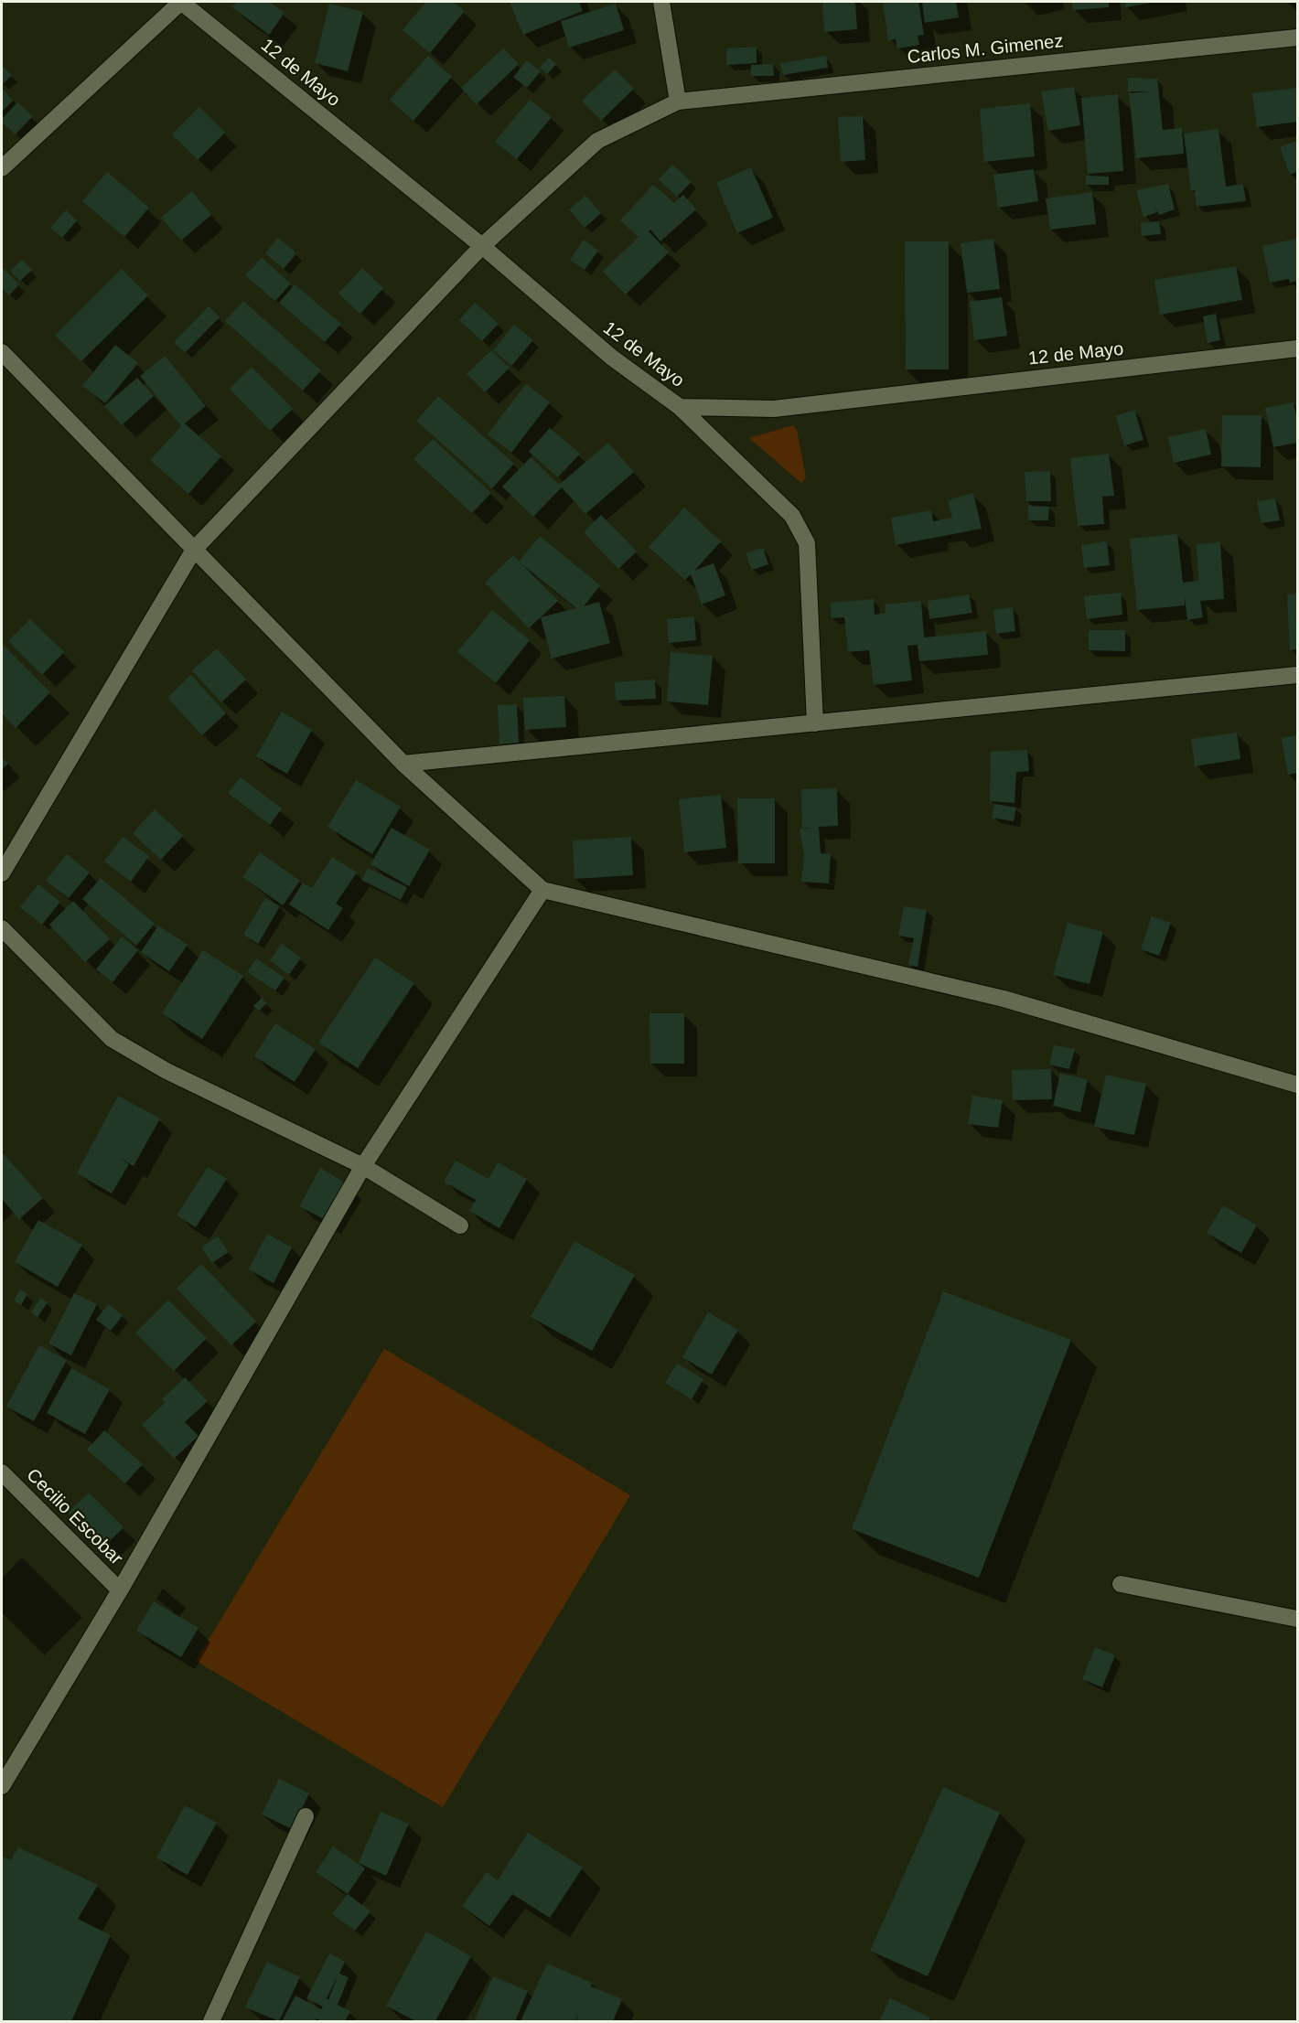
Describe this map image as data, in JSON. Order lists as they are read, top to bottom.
{
  "streets": {
    "street": ["Carlos M. Gimenez", "12 de Mayo", "Cecilio Escobar"]
  }
}
